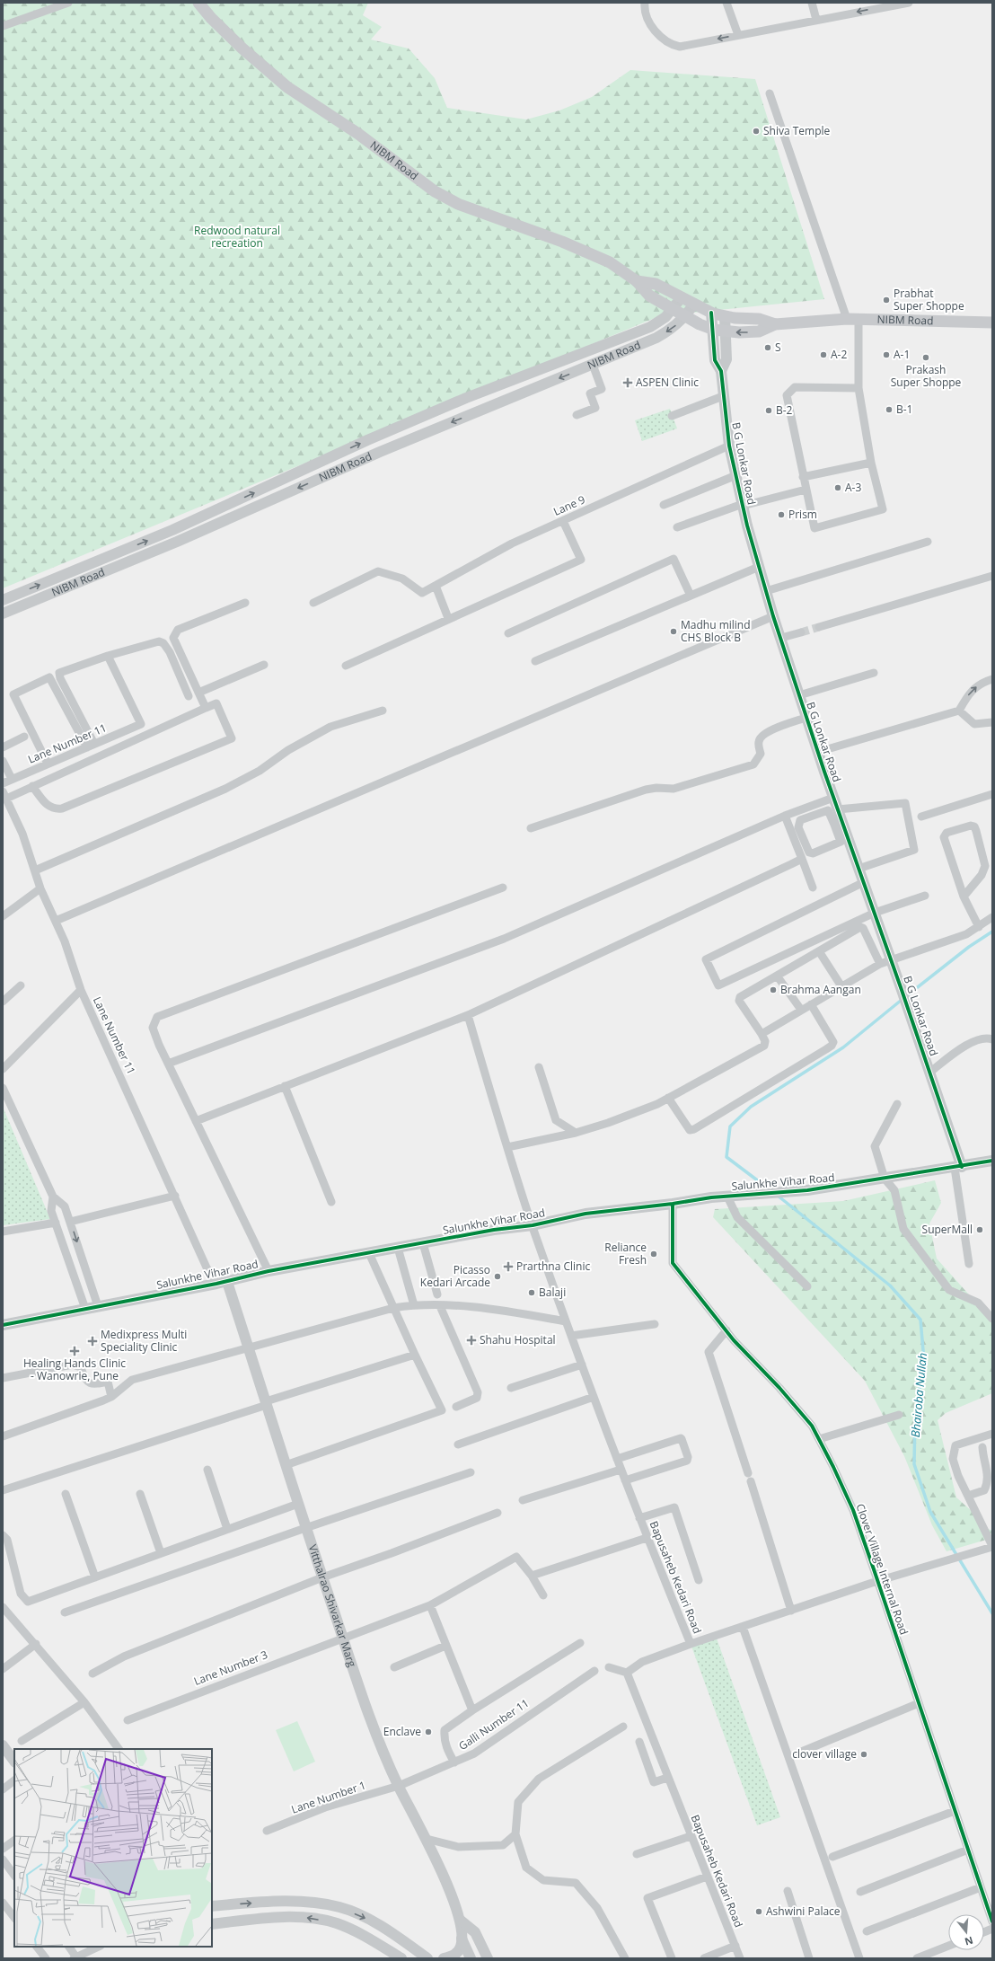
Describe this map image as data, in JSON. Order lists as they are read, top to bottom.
{
  "streets": {
    "main road": ["NIBM Road"],
    "street": [
      "B G Lonkar Road",
      "Lane 9",
      "Lane Number 11",
      "Salunkhe Vihar Road",
      "Clover Village Internal Road",
      "Bapusaheb Kedari Road",
      "Vitthalrao Shivarkar Marg",
      "Lane Number 3",
      "Galli Number 11",
      "Lane Number 1"
    ]
  },
  "crossings": [
    ["NIBM Road", "B G Lonkar Road"],
    ["B G Lonkar Road", "Lane 9"],
    ["B G Lonkar Road", "Salunkhe Vihar Road"],
    ["Lane Number 11", "Salunkhe Vihar Road"],
    ["Salunkhe Vihar Road", "Clover Village Internal Road"],
    ["Salunkhe Vihar Road", "Bapusaheb Kedari Road"],
    ["Salunkhe Vihar Road", "Vitthalrao Shivarkar Marg"],
    ["Vitthalrao Shivarkar Marg", "Lane Number 3"],
    ["Vitthalrao Shivarkar Marg", "Galli Number 11"],
    ["Vitthalrao Shivarkar Marg", "Lane Number 1"],
    ["Galli Number 11", "Lane Number 1"]
  ],
  "water": ["Bhairoba Nullah"],
  "parks": ["Redwood natural recreation"],
  "places": {
    "other": [
      "Shiva Temple",
      "Prabhat Super Shoppe",
      "S",
      "A-2",
      "A-1",
      "Prakash Super Shoppe",
      "B-1",
      "B-2",
      "A-3",
      "Prism",
      "Madhu milind CHS Block B",
      "Brahma Aangan",
      "SuperMall",
      "Reliance Fresh",
      "Picasso Kedari Arcade",
      "Balaji",
      "Enclave",
      "clover village",
      "Ashwini Palace"
    ],
    "health": [
      "ASPEN Clinic",
      "Prarthna Clinic",
      "Shahu Hospital",
      "Medixpress Multi Speciality Clinic",
      "Healing Hands Clinic - Wanowrie, Pune"
    ]
  },
  "north": "bottom"
}
